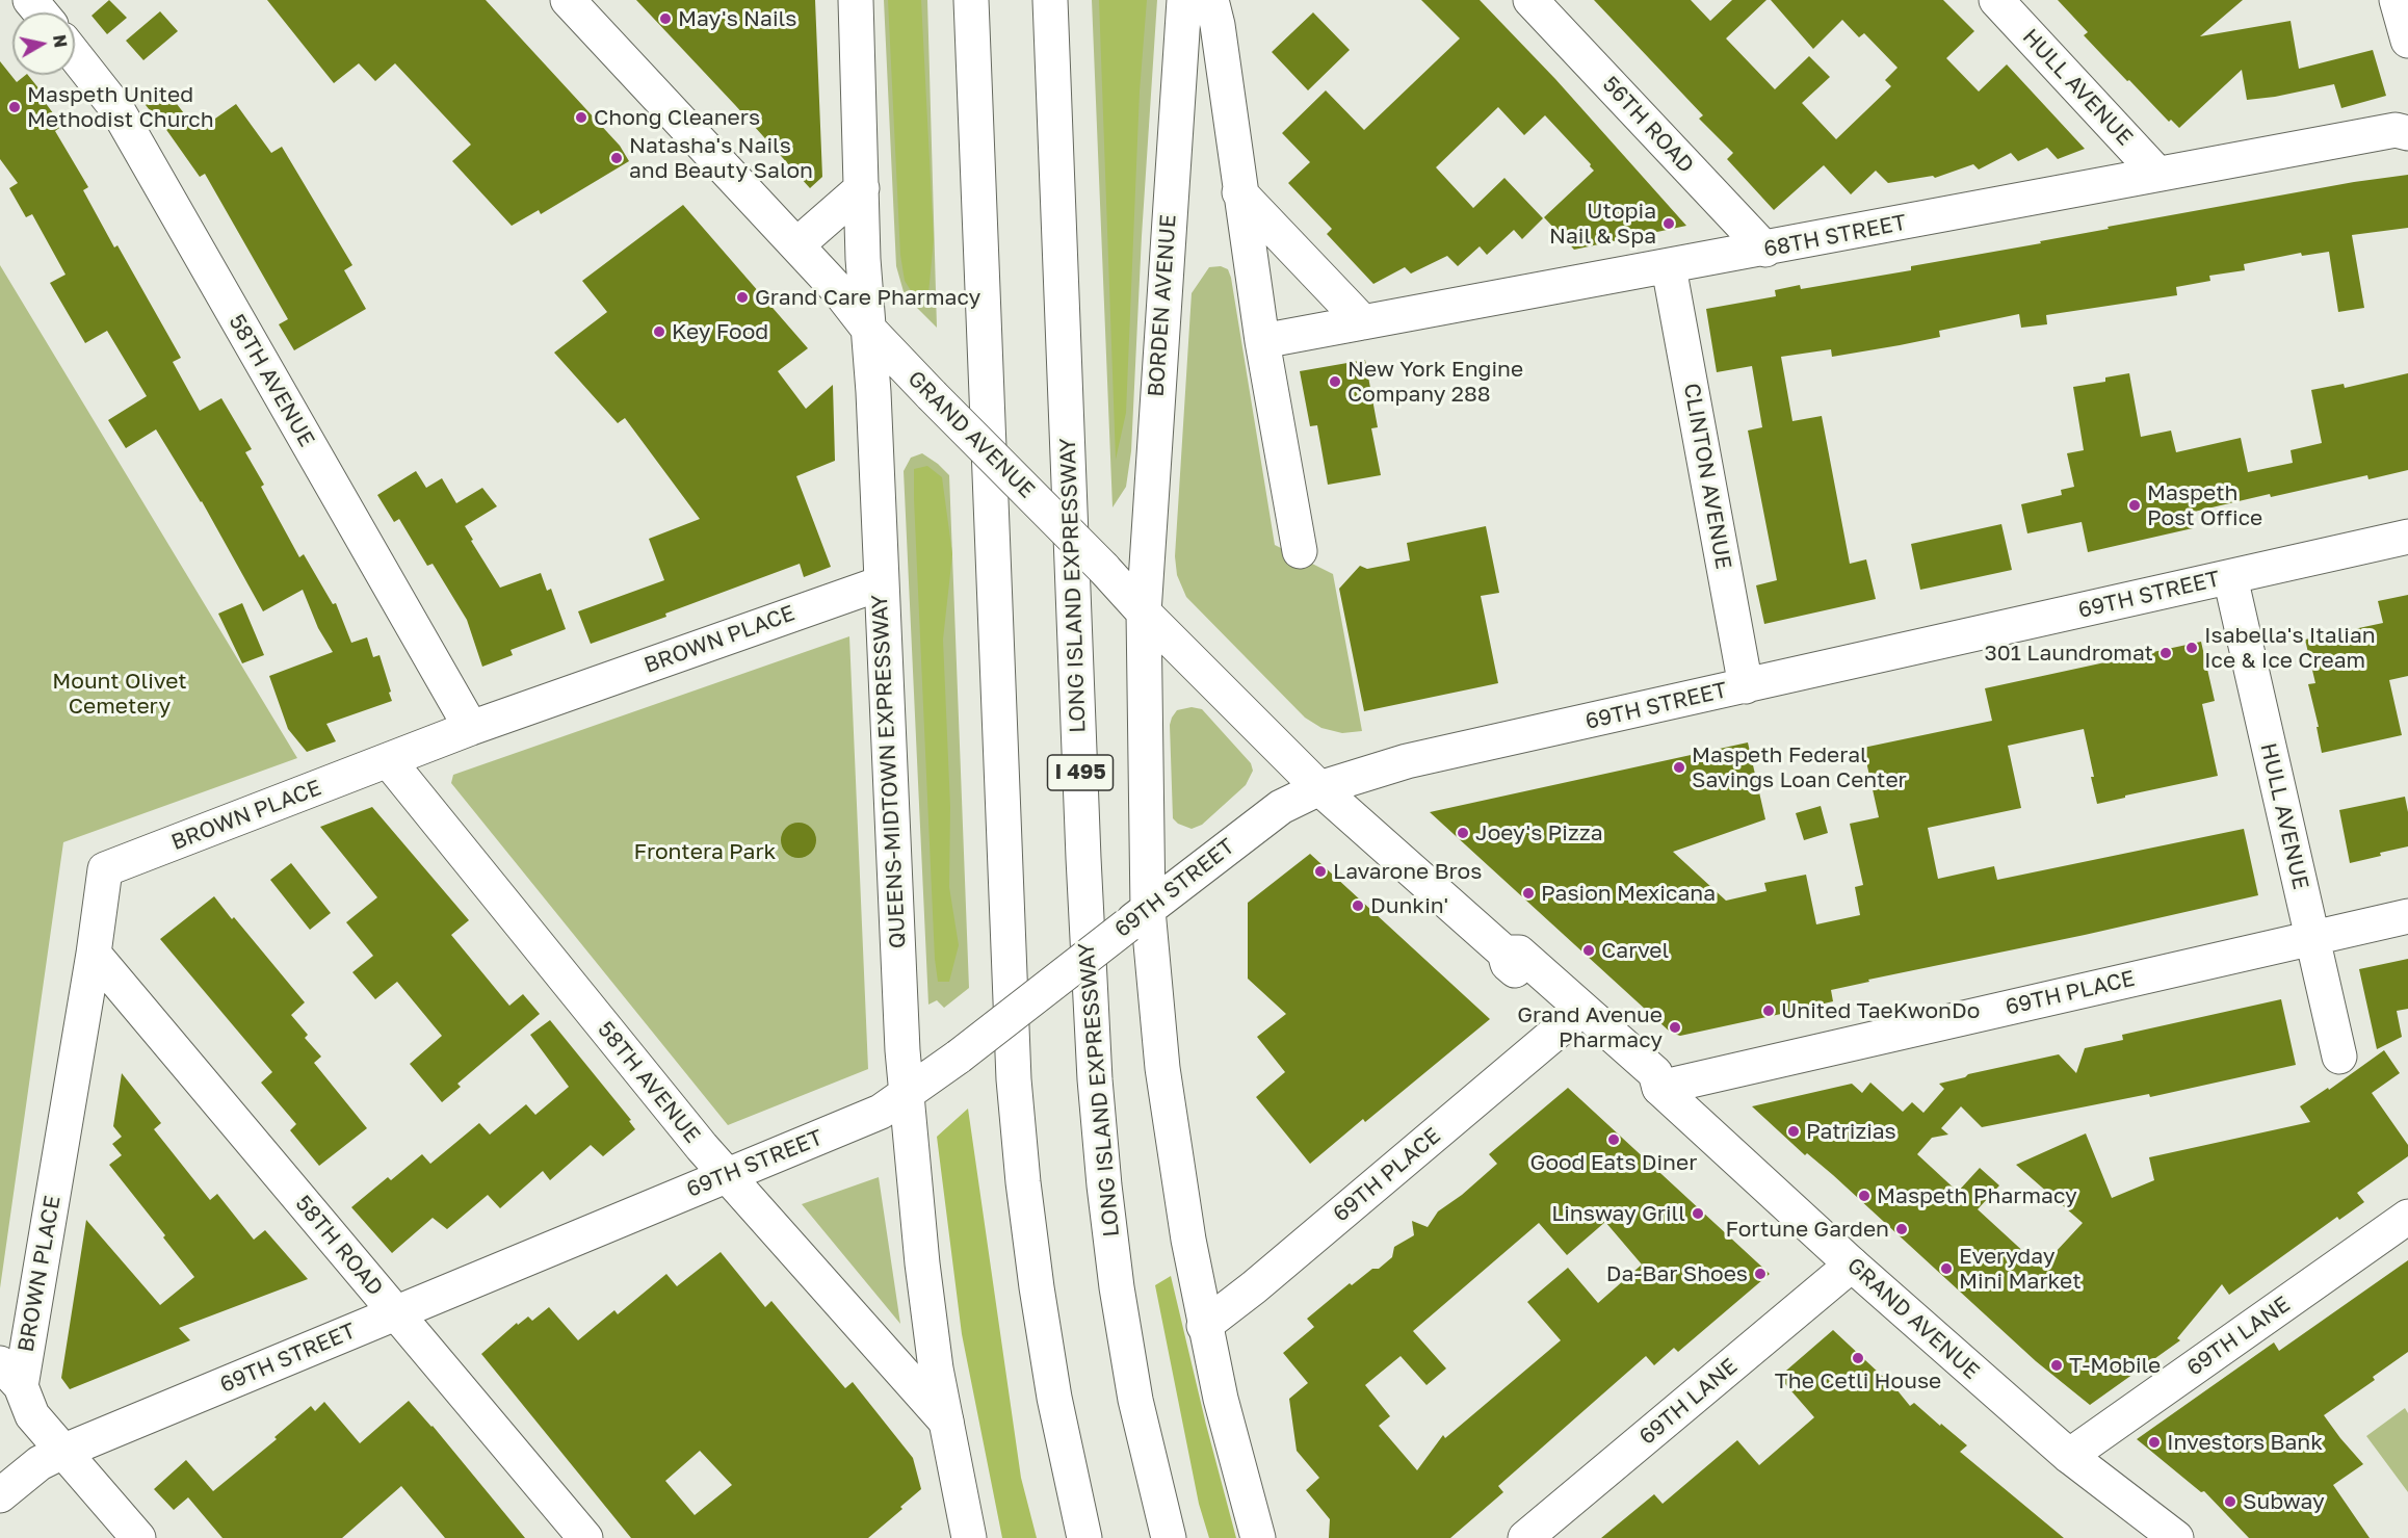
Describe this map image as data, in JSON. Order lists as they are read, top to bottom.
{
  "streets": {
    "main road": [
      "HULL AVENUE",
      "56TH ROAD",
      "68TH STREET",
      "BORDEN AVENUE",
      "58TH AVENUE",
      "GRAND AVENUE",
      "CLINTON AVENUE",
      "LONG ISLAND EXPRESSWAY",
      "69TH STREET",
      "BROWN PLACE",
      "QUEENS-MIDTOWN EXPRESSWAY",
      "I 495",
      "69TH PLACE",
      "58TH ROAD",
      "69TH LANE"
    ]
  },
  "crossings": [
    ["HULL AVENUE", "68TH STREET"],
    ["HULL AVENUE", "69TH STREET"],
    ["HULL AVENUE", "69TH PLACE"],
    ["56TH ROAD", "68TH STREET"],
    ["68TH STREET", "CLINTON AVENUE"],
    ["BORDEN AVENUE", "GRAND AVENUE"],
    ["58TH AVENUE", "69TH STREET"],
    ["58TH AVENUE", "BROWN PLACE"],
    ["58TH AVENUE", "QUEENS-MIDTOWN EXPRESSWAY"],
    ["GRAND AVENUE", "69TH STREET"],
    ["GRAND AVENUE", "QUEENS-MIDTOWN EXPRESSWAY"],
    ["GRAND AVENUE", "69TH PLACE"],
    ["GRAND AVENUE", "69TH LANE"],
    ["CLINTON AVENUE", "69TH STREET"],
    ["69TH STREET", "QUEENS-MIDTOWN EXPRESSWAY"],
    ["69TH STREET", "58TH ROAD"],
    ["BROWN PLACE", "QUEENS-MIDTOWN EXPRESSWAY"],
    ["BROWN PLACE", "58TH ROAD"]
  ],
  "parks": ["Mount Olivet Cemetery", "Frontera Park"],
  "places": [
    "May's Nails",
    "Maspeth United Methodist Church",
    "Chong Cleaners",
    "Natasha's Nails and Beauty Salon",
    "Utopia Nail & Spa",
    "Grand Care Pharmacy",
    "Key Food",
    "New York Engine Company 288",
    "Maspeth Post Office",
    "Isabella's Italian Ice & Ice Cream",
    "301 Laundromat",
    "Maspeth Federal Savings Loan Center",
    "Joey's Pizza",
    "Lavarone Bros",
    "Pasion Mexicana",
    "Dunkin'",
    "Carvel",
    "United TaeKwonDo",
    "Grand Avenue Pharmacy",
    "Patrizias",
    "Good Eats Diner",
    "Maspeth Pharmacy",
    "Linsway Grill",
    "Fortune Garden",
    "Everyday Mini Market",
    "Da-Bar Shoes",
    "The Cetli House",
    "T-Mobile",
    "Investors Bank",
    "Subway"
  ],
  "north": "right"
}
